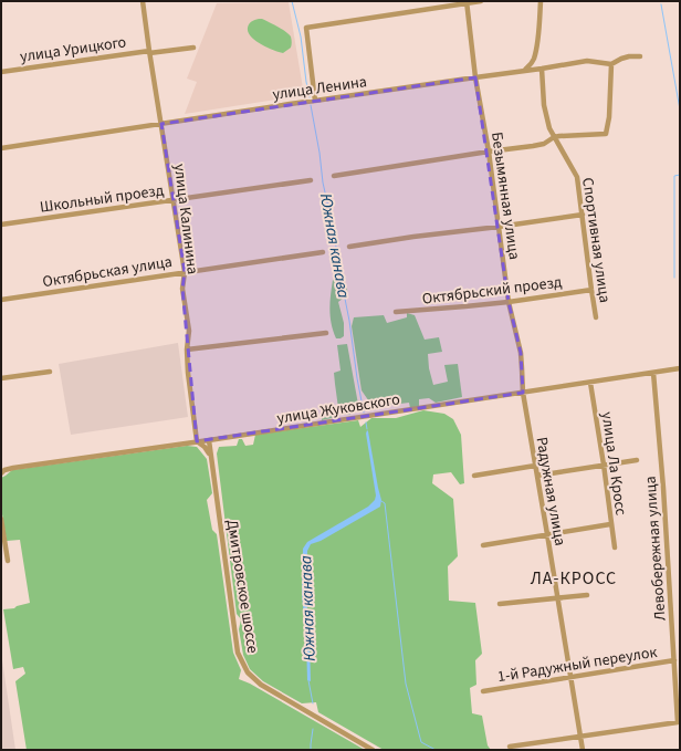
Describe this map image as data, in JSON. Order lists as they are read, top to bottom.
{
  "streets": {
    "street": [
      "улица Урицкого",
      "улица Ленина",
      "Безымянная улица",
      "Школьный проезд",
      "улица Калинина",
      "Спортивная улица",
      "Октябрьская улица",
      "Октябрьский проезд",
      "улица Жуковского",
      "улица Ла Кросс",
      "Радужная улица",
      "Левобережная улица",
      "Дмитровское шоссе",
      "1-й Радужный переулок"
    ]
  },
  "crossings": [
    ["улица Урицкого", "улица Калинина"],
    ["улица Ленина", "Безымянная улица"],
    ["улица Ленина", "улица Калинина"],
    ["улица Ленина", "Спортивная улица"],
    ["Безымянная улица", "Октябрьский проезд"],
    ["Безымянная улица", "улица Жуковского"],
    ["Безымянная улица", "Радужная улица"],
    ["Школьный проезд", "улица Калинина"],
    ["улица Калинина", "Октябрьская улица"],
    ["улица Калинина", "улица Жуковского"],
    ["Спортивная улица", "Октябрьский проезд"],
    ["улица Жуковского", "улица Ла Кросс"],
    ["улица Жуковского", "Радужная улица"],
    ["улица Жуковского", "Левобережная улица"],
    ["улица Жуковского", "Дмитровское шоссе"],
    ["Радужная улица", "Левобережная улица"],
    ["Радужная улица", "1-й Радужный переулок"],
    ["Левобережная улица", "1-й Радужный переулок"]
  ],
  "districts": ["ЛА-КРОСС"],
  "water": ["Южная канава"]
}
